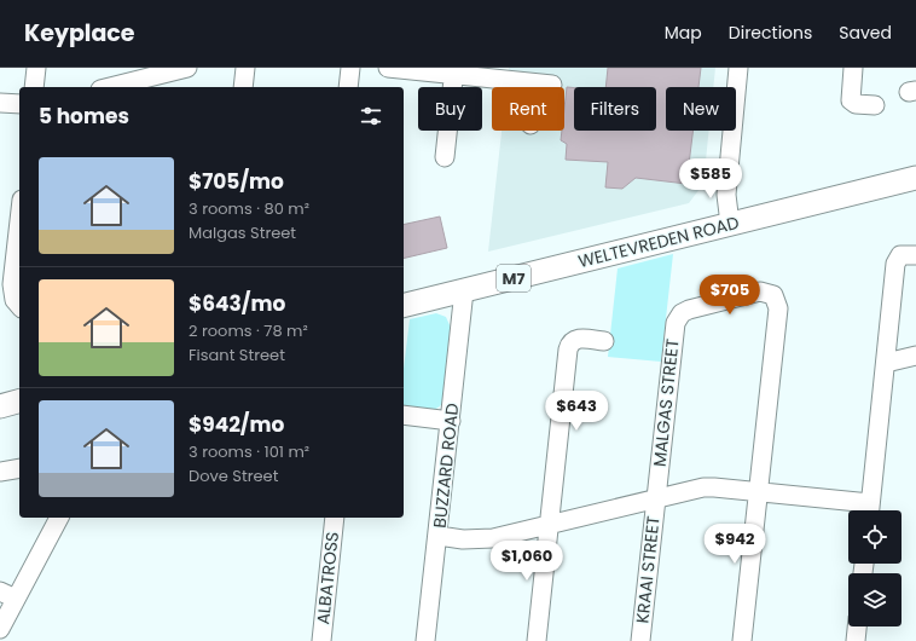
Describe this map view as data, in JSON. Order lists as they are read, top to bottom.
{
  "streets": {
    "main road": ["WELTEVREDEN ROAD", "M7"],
    "street": [
      "MALGAS STREET",
      "BUZZARD ROAD",
      "KRAAI STREET",
      "ALBATROSS"
    ]
  },
  "crossings": [
    ["WELTEVREDEN ROAD", "BUZZARD ROAD"],
    ["MALGAS STREET", "KRAAI STREET"]
  ],
  "page": {
    "header": "Keyplace",
    "nav": ["Map", "Directions", "Saved"],
    "chip": [
      "Buy",
      "Rent",
      "Filters",
      "New"
    ],
    "heading": "5 homes",
    "list": [
      {
        "name": "$705/mo",
        "note": "3 rooms · 80 m² · Malgas Street"
      },
      {
        "name": "$643/mo",
        "note": "2 rooms · 78 m² · Fisant Street"
      },
      {
        "name": "$942/mo",
        "note": "3 rooms · 101 m² · Dove Street"
      }
    ],
    "price": [
      "$585",
      "$705",
      "$643",
      "$942",
      "$1,060"
    ]
  }
}
